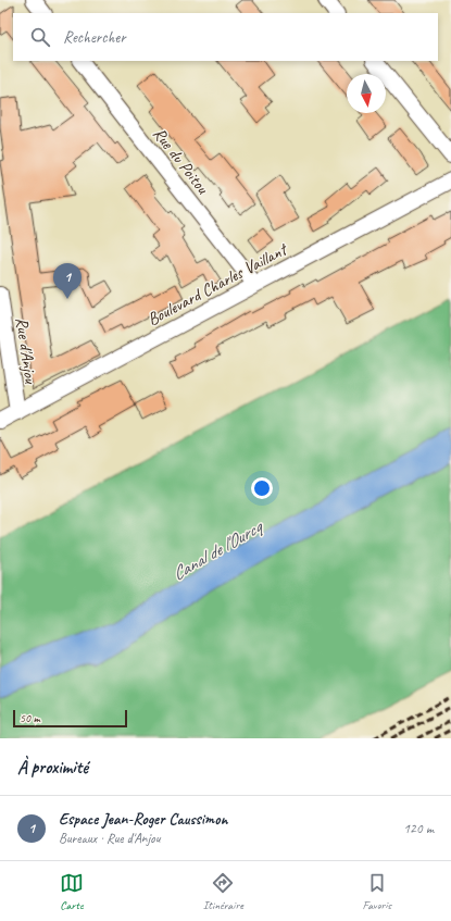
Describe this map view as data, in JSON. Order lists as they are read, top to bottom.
{
  "streets": {
    "street": ["Rue du Poitou", "Boulevard Charles Vaillant", "Rue d'Anjou"]
  },
  "crossings": [
    ["Rue du Poitou", "Boulevard Charles Vaillant"],
    ["Boulevard Charles Vaillant", "Rue d'Anjou"]
  ],
  "water": ["Canal de l'Ourcq"],
  "scale_bar": "50 m",
  "north": "bottom",
  "page": {
    "search": "Rechercher",
    "pins": "1",
    "scale": "50 m",
    "heading": "À proximité",
    "list": [
      {
        "mark": "1",
        "name": "Espace Jean-Roger Caussimon",
        "note": "Bureaux · Rue d'Anjou",
        "value": "120 m"
      }
    ],
    "nav": ["Carte", "Itinéraire", "Favoris"]
  }
}
